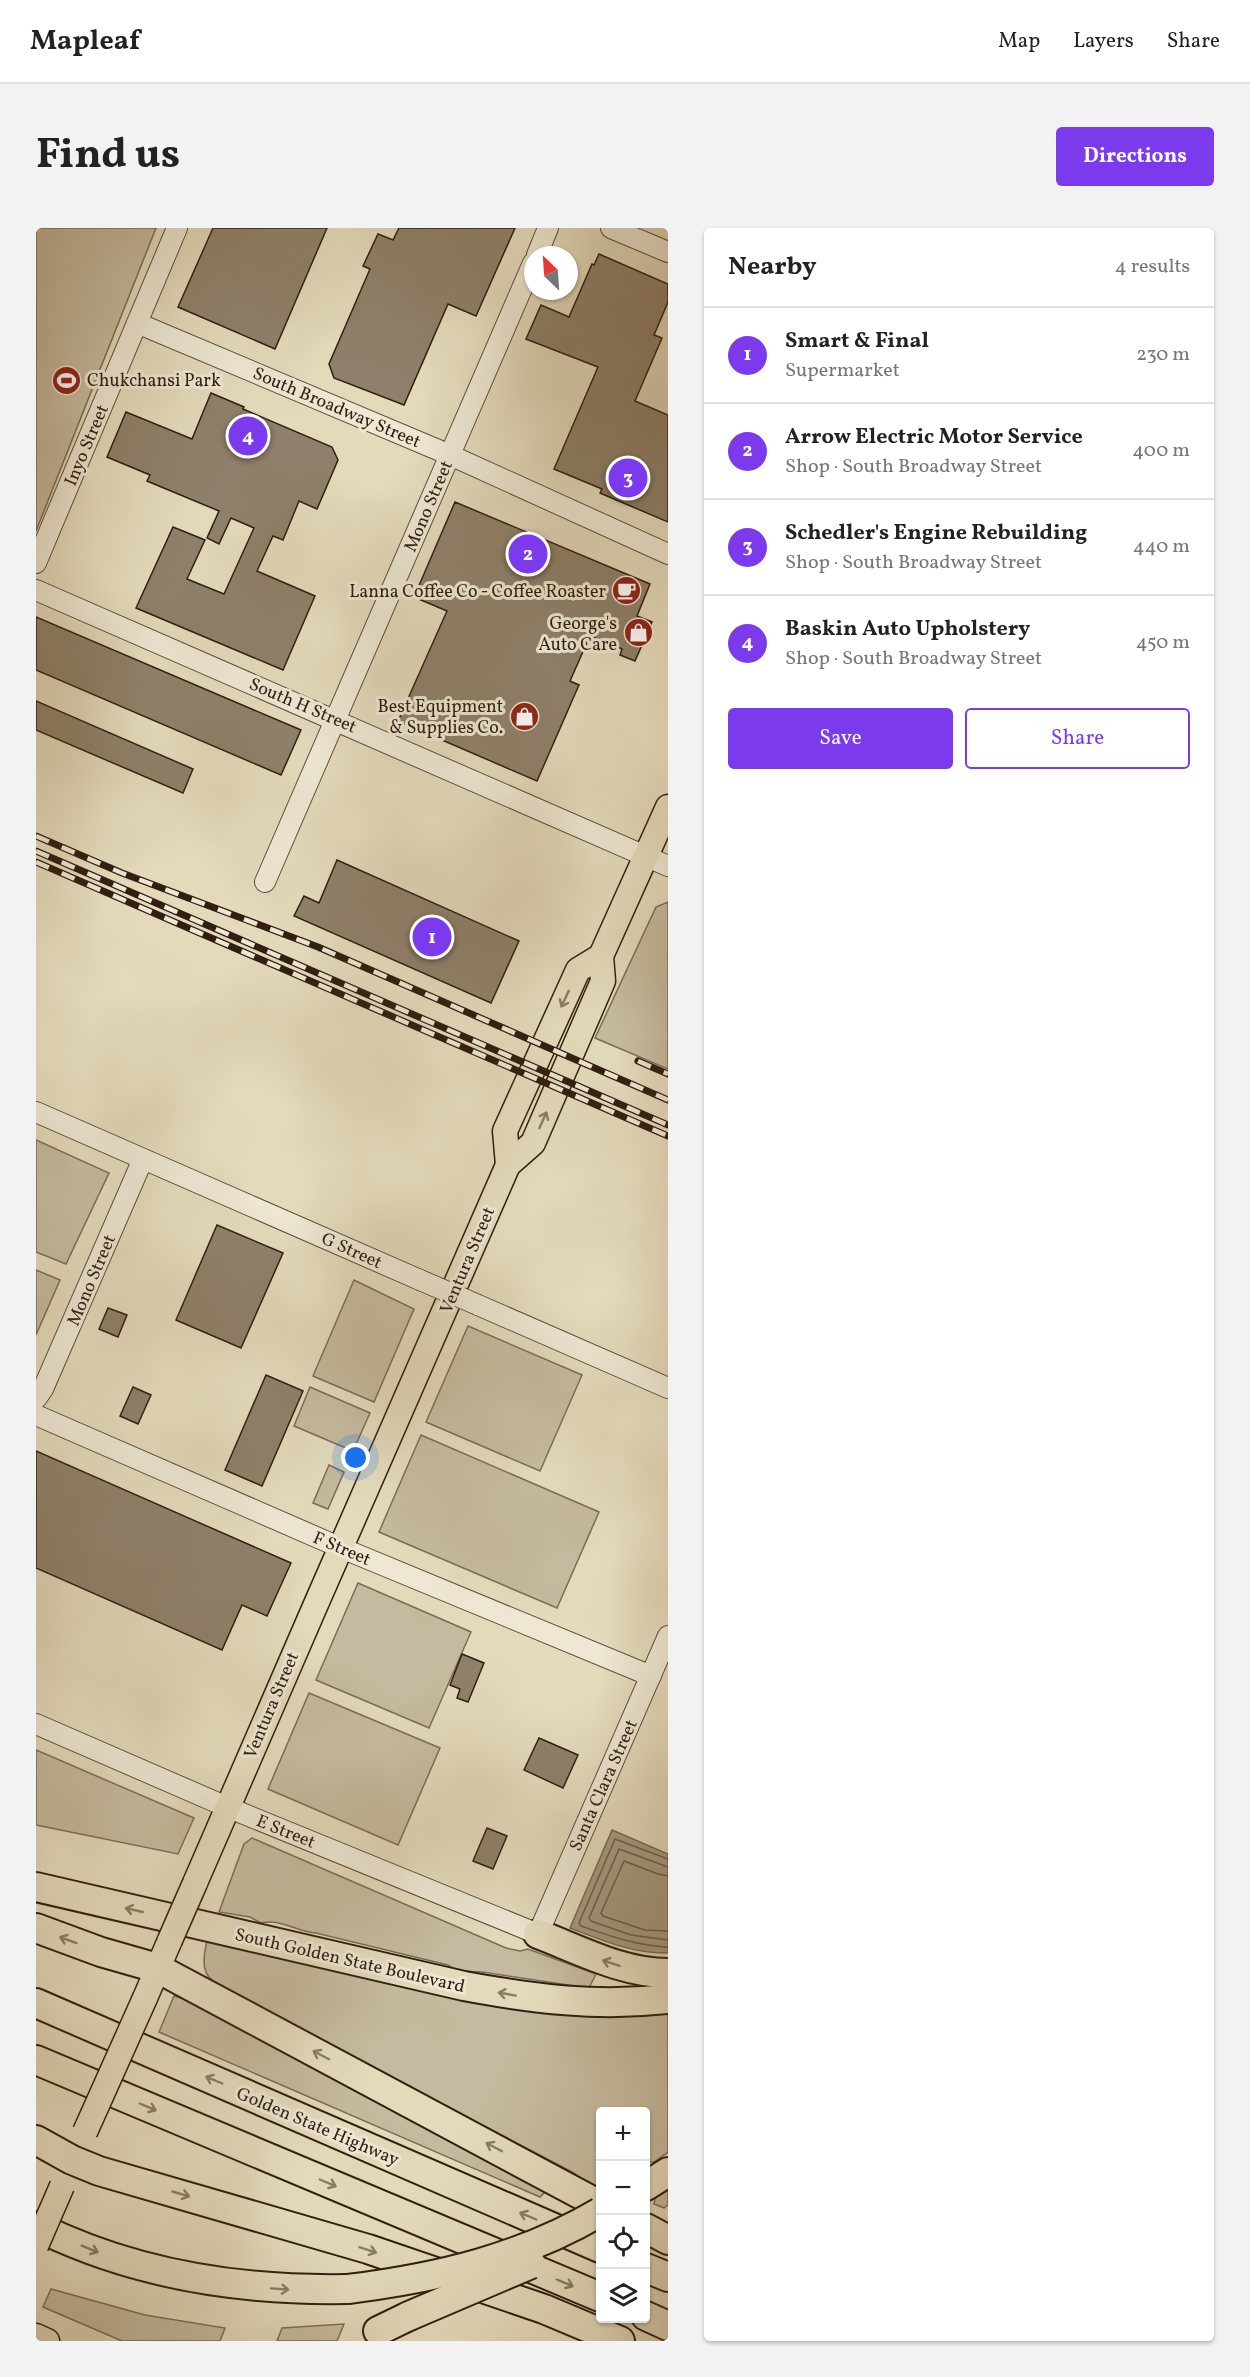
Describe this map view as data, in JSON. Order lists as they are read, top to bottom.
{
  "streets": {
    "highway": ["South Golden State Boulevard", "Golden State Highway"],
    "main road": ["Ventura Street"],
    "street": [
      "South Broadway Street",
      "Inyo Street",
      "Mono Street",
      "South H Street",
      "G Street",
      "F Street",
      "Santa Clara Street",
      "E Street"
    ]
  },
  "crossings": [
    ["South Broadway Street", "Inyo Street"],
    ["South Broadway Street", "Mono Street"],
    ["Mono Street", "South H Street"],
    ["Mono Street", "G Street"],
    ["South H Street", "Ventura Street"],
    ["Ventura Street", "F Street"],
    ["Ventura Street", "E Street"],
    ["F Street", "Santa Clara Street"],
    ["Santa Clara Street", "E Street"]
  ],
  "places": {
    "sports": ["Chukchansi Park"],
    "cafe": ["Lanna Coffee Co - Coffee Roaster"],
    "shop": ["George's Auto Care", "Best Equipment & Supplies Co."]
  },
  "north": "top left",
  "page": {
    "header": "Mapleaf",
    "nav": ["Map", "Layers", "Share"],
    "title": "Find us",
    "buttons": [
      "Directions",
      ["Save", "Share"]
    ],
    "heading": ["Nearby", "4 results"],
    "list": [
      {
        "mark": "1",
        "name": "Smart & Final",
        "note": "Supermarket",
        "value": "230 m"
      },
      {
        "mark": "2",
        "name": "Arrow Electric Motor Service",
        "note": "Shop · South Broadway Street",
        "value": "400 m"
      },
      {
        "mark": "3",
        "name": "Schedler's Engine Rebuilding",
        "note": "Shop · South Broadway Street",
        "value": "440 m"
      },
      {
        "mark": "4",
        "name": "Baskin Auto Upholstery",
        "note": "Shop · South Broadway Street",
        "value": "450 m"
      }
    ],
    "pins": [
      "4",
      "3",
      "2",
      "1"
    ],
    "map_buttons": ["+", "−"]
  }
}
